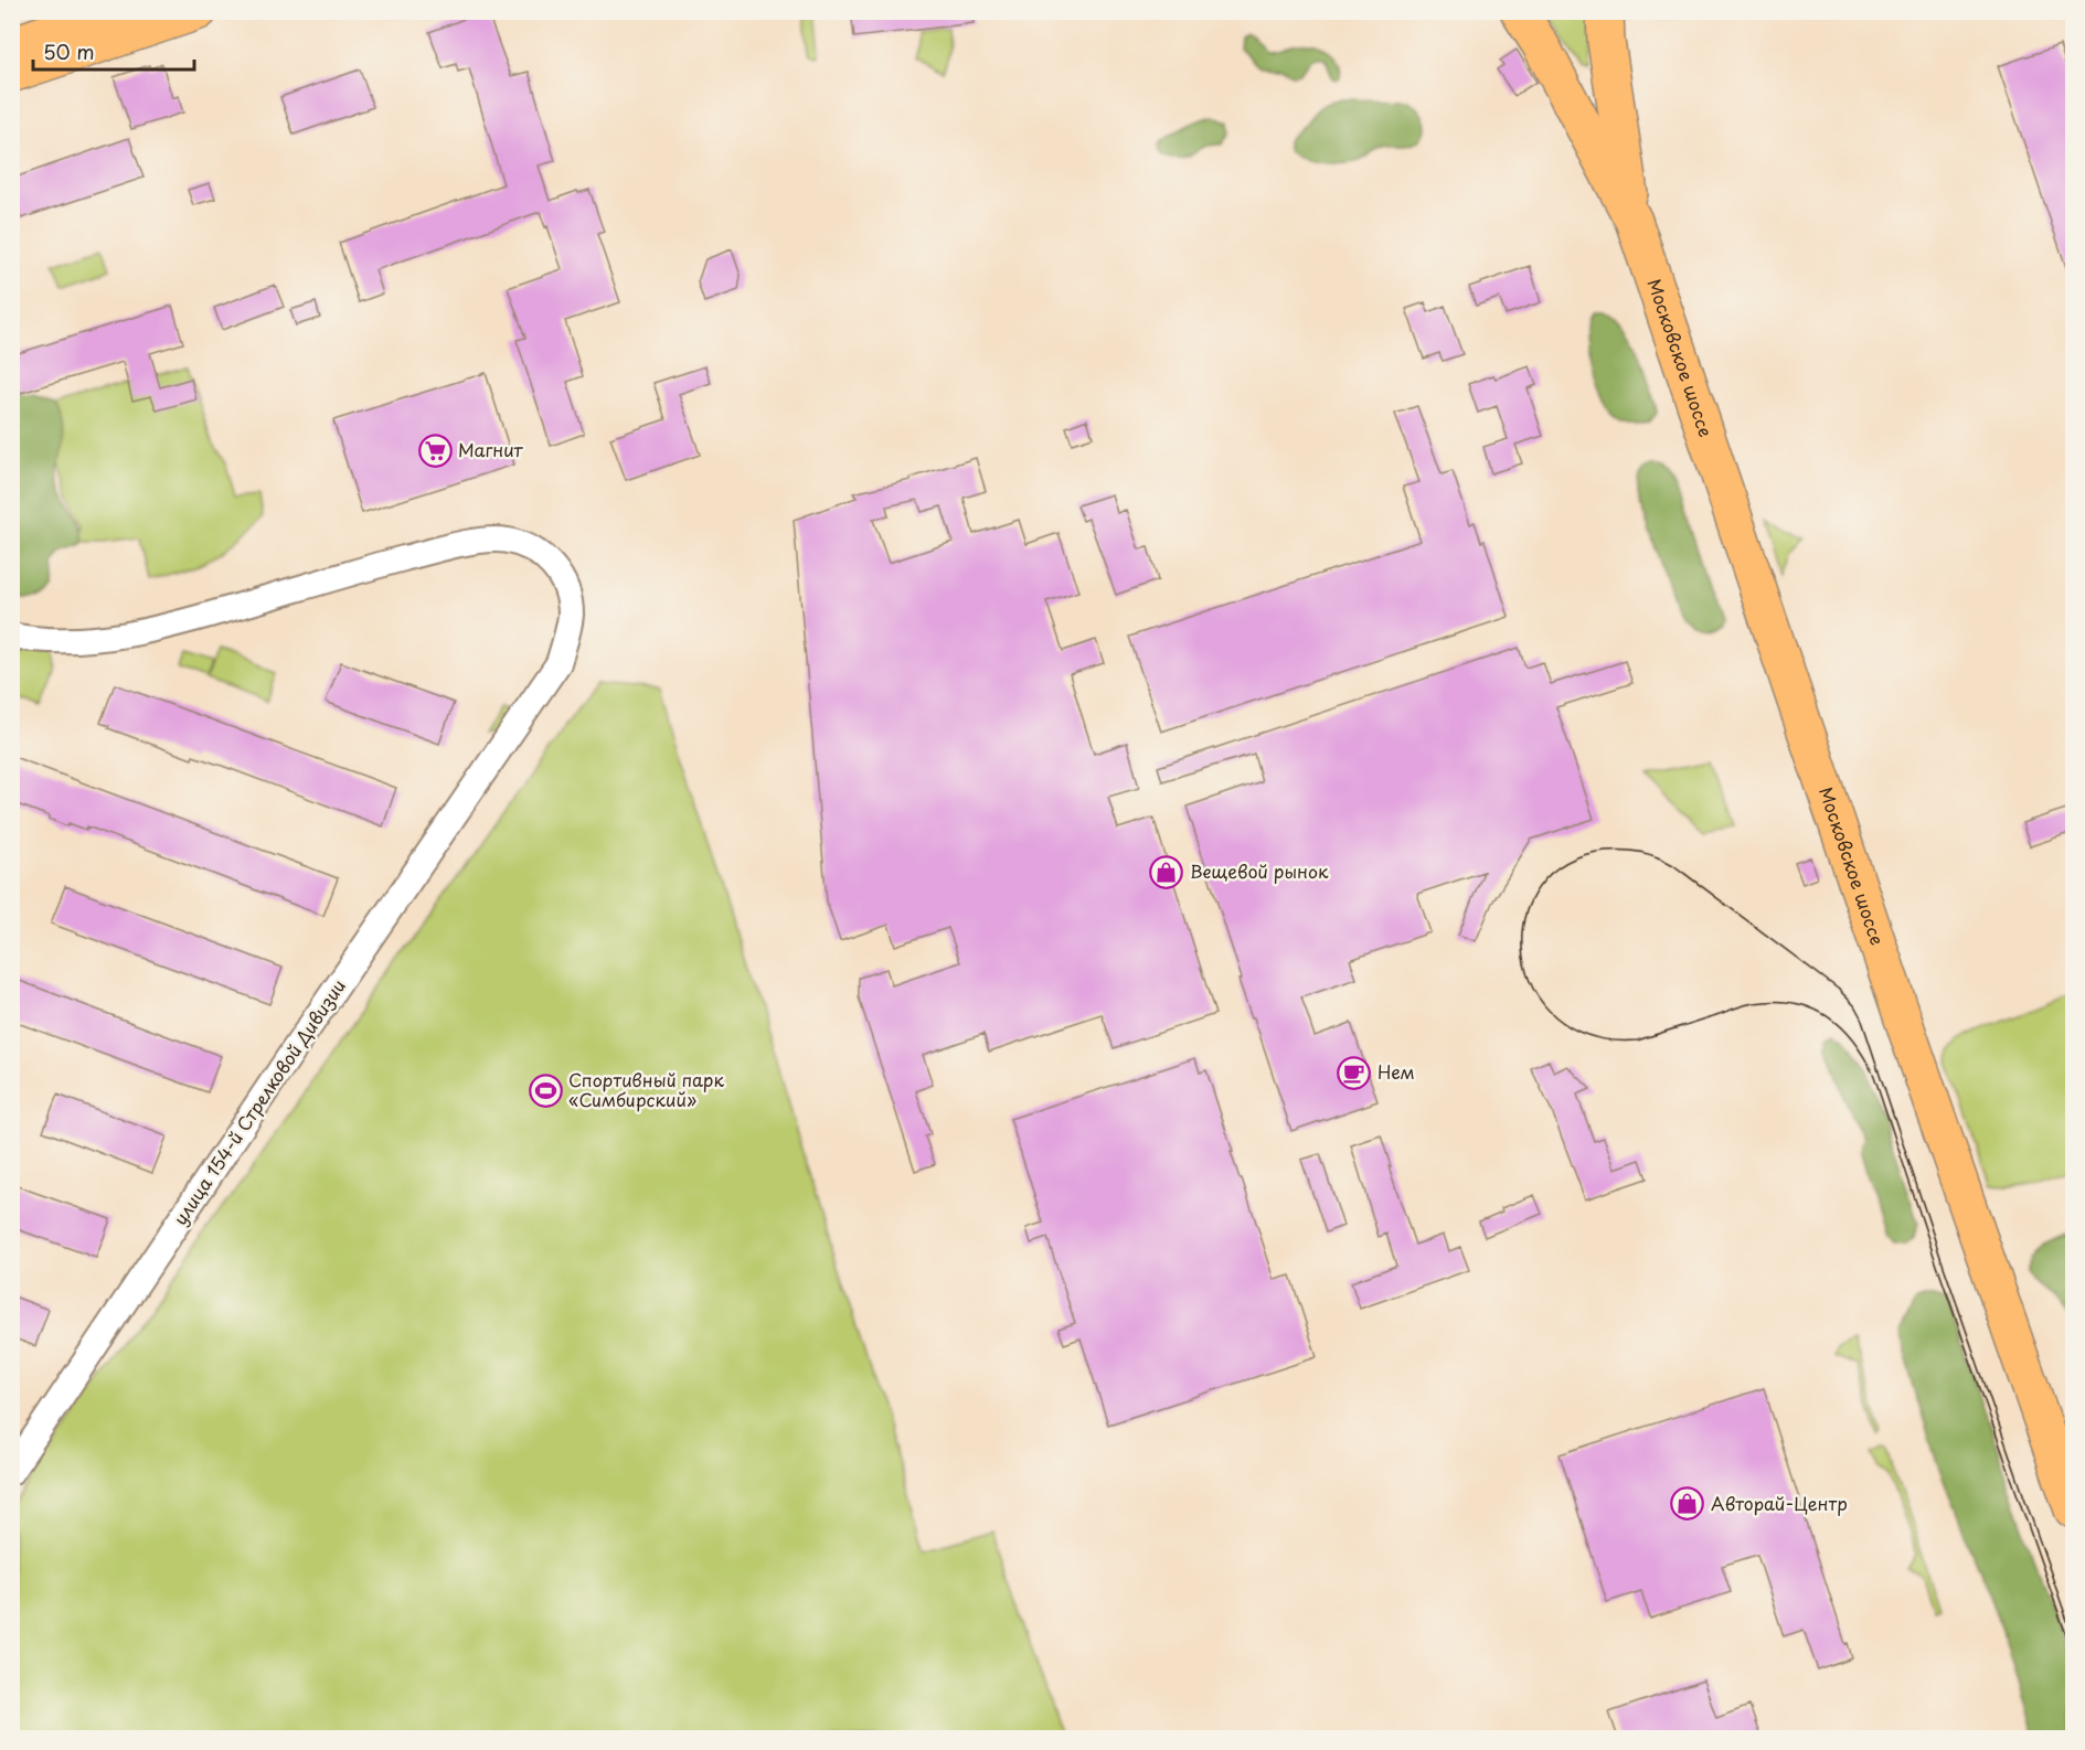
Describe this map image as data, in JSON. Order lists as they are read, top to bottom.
{
  "streets": {
    "main road": ["Московское шоссе"],
    "street": ["улица 154-й Стрелковой Дивизии"]
  },
  "places": {
    "supermarket": ["Магнит"],
    "shop": ["Вещевой рынок", "Авторай-Центр"],
    "cafe": ["Нем"],
    "sports": ["Спортивный парк «Симбирский»"]
  },
  "scale_bar": "50 m"
}
